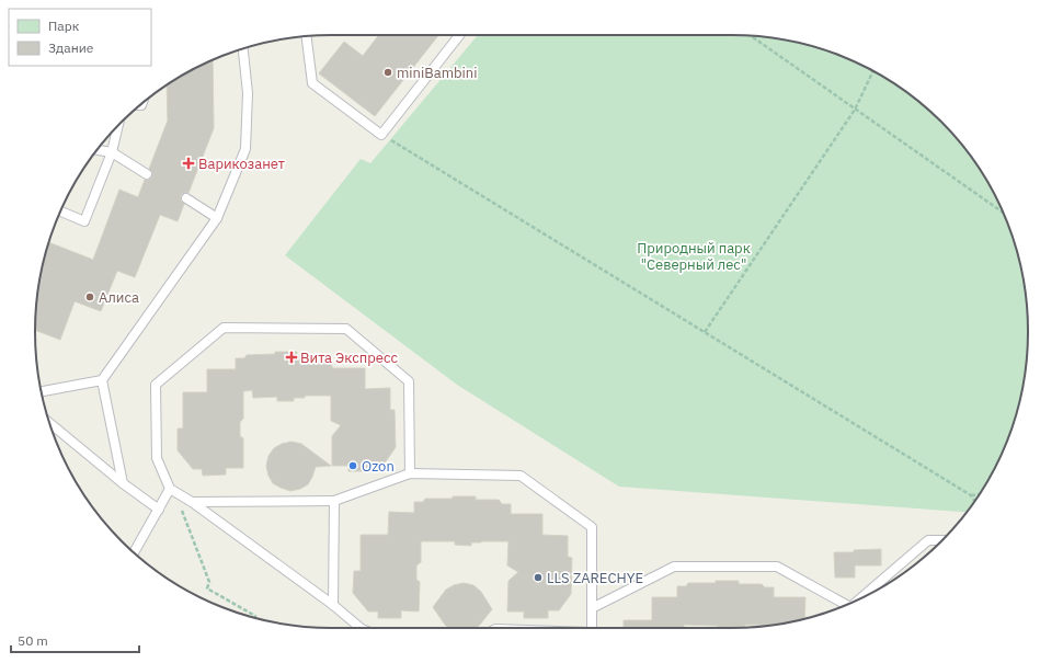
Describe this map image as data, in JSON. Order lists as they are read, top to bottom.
{
  "parks": ["Природный парк \"Северный лес\""],
  "places": {
    "other": [
      "miniBambini",
      "Алиса",
      "Ozon",
      "LLS ZARECHYE"
    ],
    "health": ["Варикозанет", "Вита Экспресс"]
  },
  "legend": ["Парк", "Здание"],
  "scale_bar": "50 m"
}
